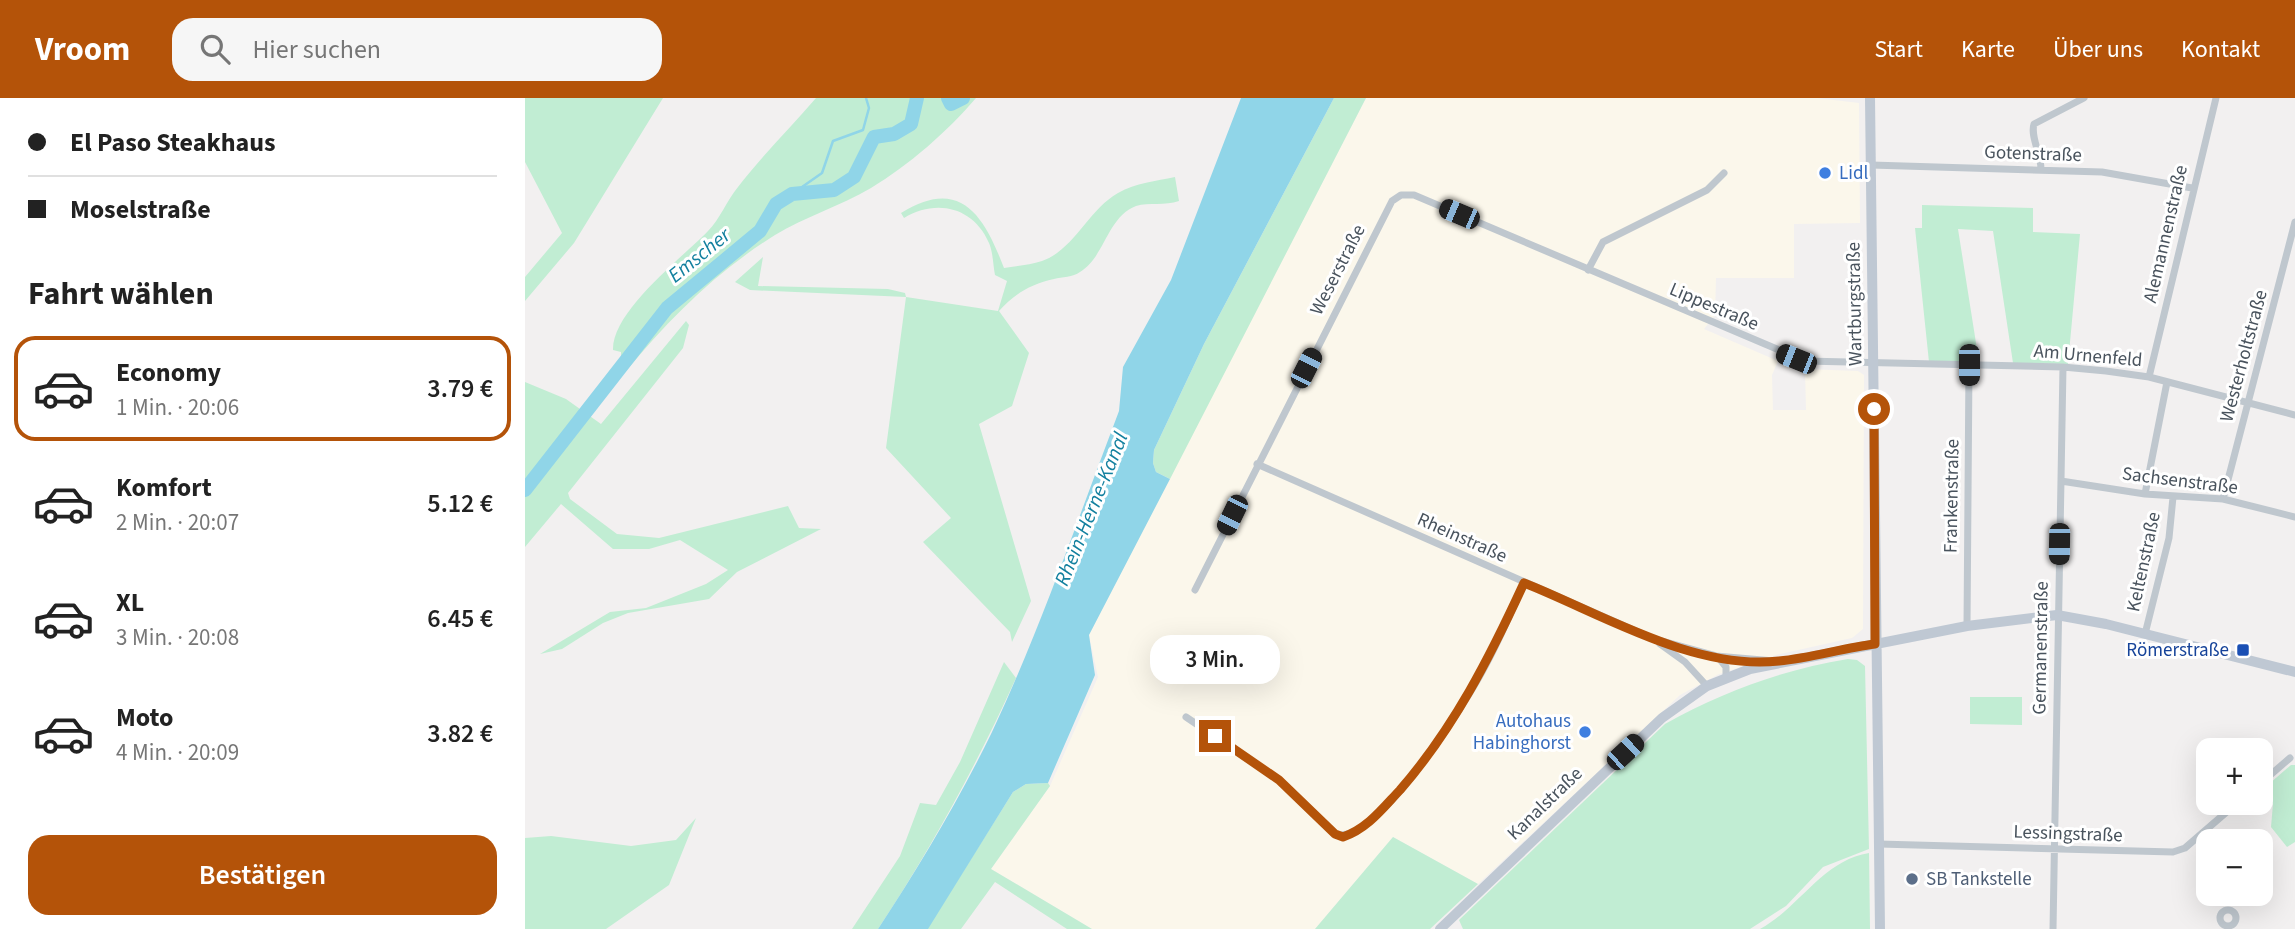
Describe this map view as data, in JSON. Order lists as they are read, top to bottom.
{
  "streets": {
    "main road": ["Wartburgstraße", "Kanalstraße"],
    "street": [
      "Gotenstraße",
      "Alemannenstraße",
      "Weserstraße",
      "Lippestraße",
      "Am Urnenfeld",
      "Westerholtstraße",
      "Sachsenstraße",
      "Frankenstraße",
      "Rheinstraße",
      "Keltenstraße",
      "Germanenstraße",
      "Lessingstraße"
    ]
  },
  "crossings": [
    ["Gotenstraße", "Alemannenstraße"],
    ["Gotenstraße", "Wartburgstraße"],
    ["Alemannenstraße", "Am Urnenfeld"],
    ["Weserstraße", "Lippestraße"],
    ["Weserstraße", "Rheinstraße"],
    ["Wartburgstraße", "Lippestraße"],
    ["Wartburgstraße", "Am Urnenfeld"],
    ["Wartburgstraße", "Kanalstraße"],
    ["Wartburgstraße", "Lessingstraße"],
    ["Lippestraße", "Am Urnenfeld"],
    ["Am Urnenfeld", "Westerholtstraße"],
    ["Am Urnenfeld", "Frankenstraße"],
    ["Am Urnenfeld", "Germanenstraße"],
    ["Westerholtstraße", "Sachsenstraße"],
    ["Sachsenstraße", "Keltenstraße"],
    ["Sachsenstraße", "Germanenstraße"],
    ["Rheinstraße", "Kanalstraße"],
    ["Germanenstraße", "Lessingstraße"]
  ],
  "water": ["Emscher", "Rhein-Herne-Kanal"],
  "places": {
    "other": ["Lidl", "Autohaus Habinghorst", "SB Tankstelle"],
    "transit": ["Römerstraße"]
  },
  "page": {
    "header": "Vroom",
    "search": "Hier suchen",
    "nav": [
      "Start",
      "Karte",
      "Über uns",
      "Kontakt"
    ],
    "banner": ["El Paso Steakhaus", "Moselstraße"],
    "heading": "Fahrt wählen",
    "list": [
      {
        "name": "Economy",
        "note": "1 Min. · 20:06",
        "value": "3.79 €"
      },
      {
        "name": "Komfort",
        "note": "2 Min. · 20:07",
        "value": "5.12 €"
      },
      {
        "name": "XL",
        "note": "3 Min. · 20:08",
        "value": "6.45 €"
      },
      {
        "name": "Moto",
        "note": "4 Min. · 20:09",
        "value": "3.82 €"
      }
    ],
    "bubble": "3 Min.",
    "map_buttons": ["+", "−"],
    "buttons": "Bestätigen"
  }
}
